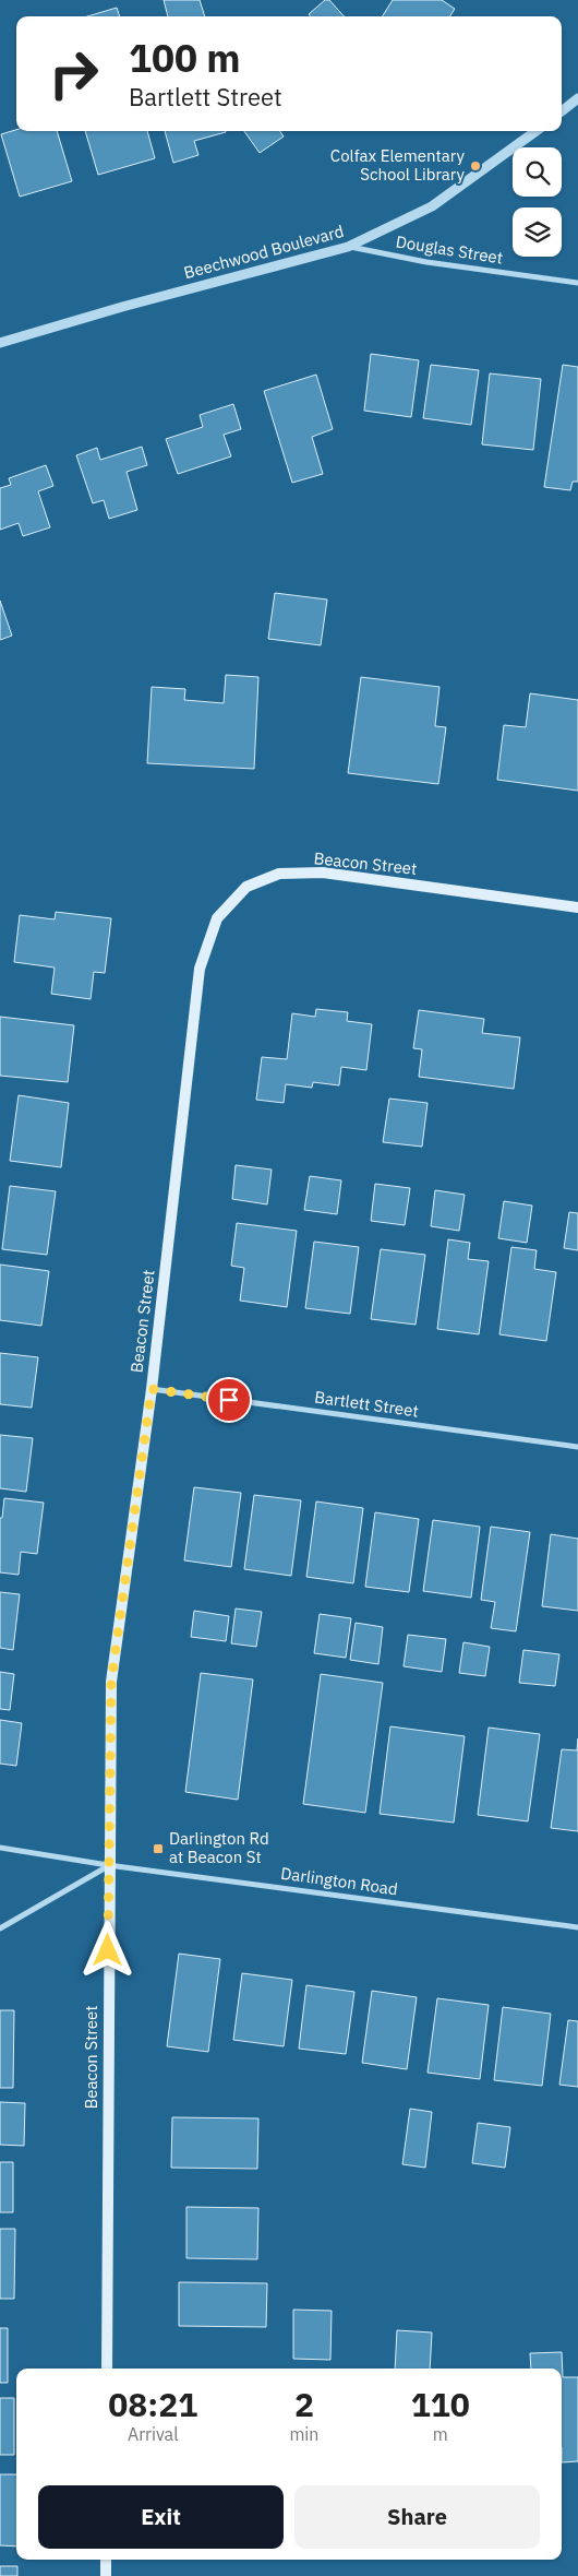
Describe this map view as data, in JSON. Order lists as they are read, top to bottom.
{
  "streets": {
    "main road": ["Beacon Street"],
    "street": [
      "Douglas Street",
      "Beechwood Boulevard",
      "Bartlett Street",
      "Darlington Road"
    ]
  },
  "crossings": [
    ["Douglas Street", "Beechwood Boulevard"],
    ["Beacon Street", "Bartlett Street"],
    ["Beacon Street", "Darlington Road"]
  ],
  "places": {
    "other": ["Colfax Elementary School Library"],
    "transit": ["Darlington Rd at Beacon St"]
  },
  "page": {
    "turn": ["100 m", "Bartlett Street"],
    "eta": [
      "08:21",
      "Arrival",
      "2",
      "min",
      "110",
      "m"
    ],
    "buttons": ["Exit", "Share"]
  }
}
